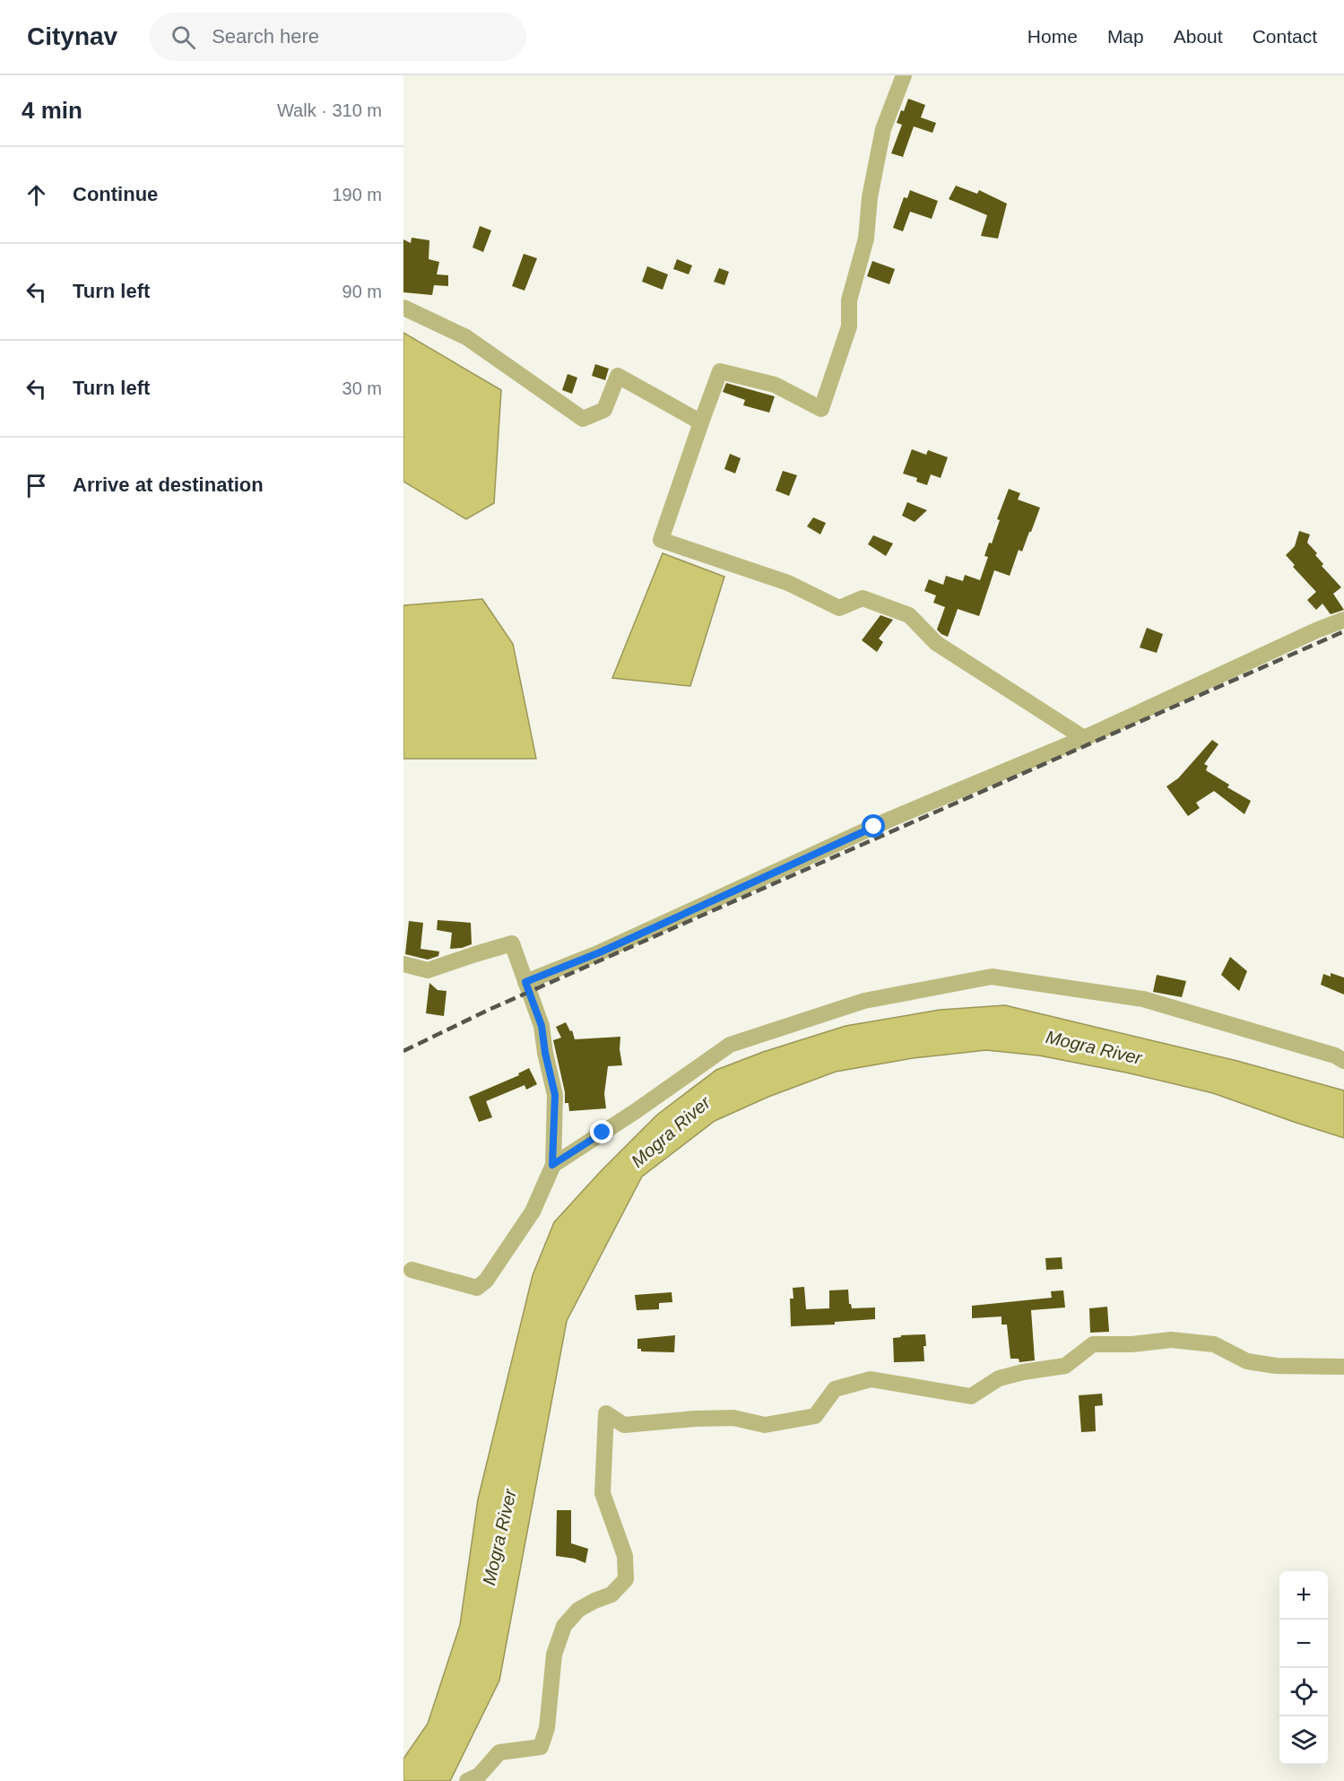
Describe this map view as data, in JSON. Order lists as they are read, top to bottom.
{
  "water": ["Mogra River"],
  "page": {
    "header": "Citynav",
    "search": "Search here",
    "nav": [
      "Home",
      "Map",
      "About",
      "Contact"
    ],
    "heading": ["4 min", "Walk · 310 m"],
    "list": [
      ["Continue", "190 m"],
      ["Turn left", "90 m"],
      ["Turn left", "30 m"],
      "Arrive at destination"
    ],
    "map_buttons": ["+", "−"]
  }
}
